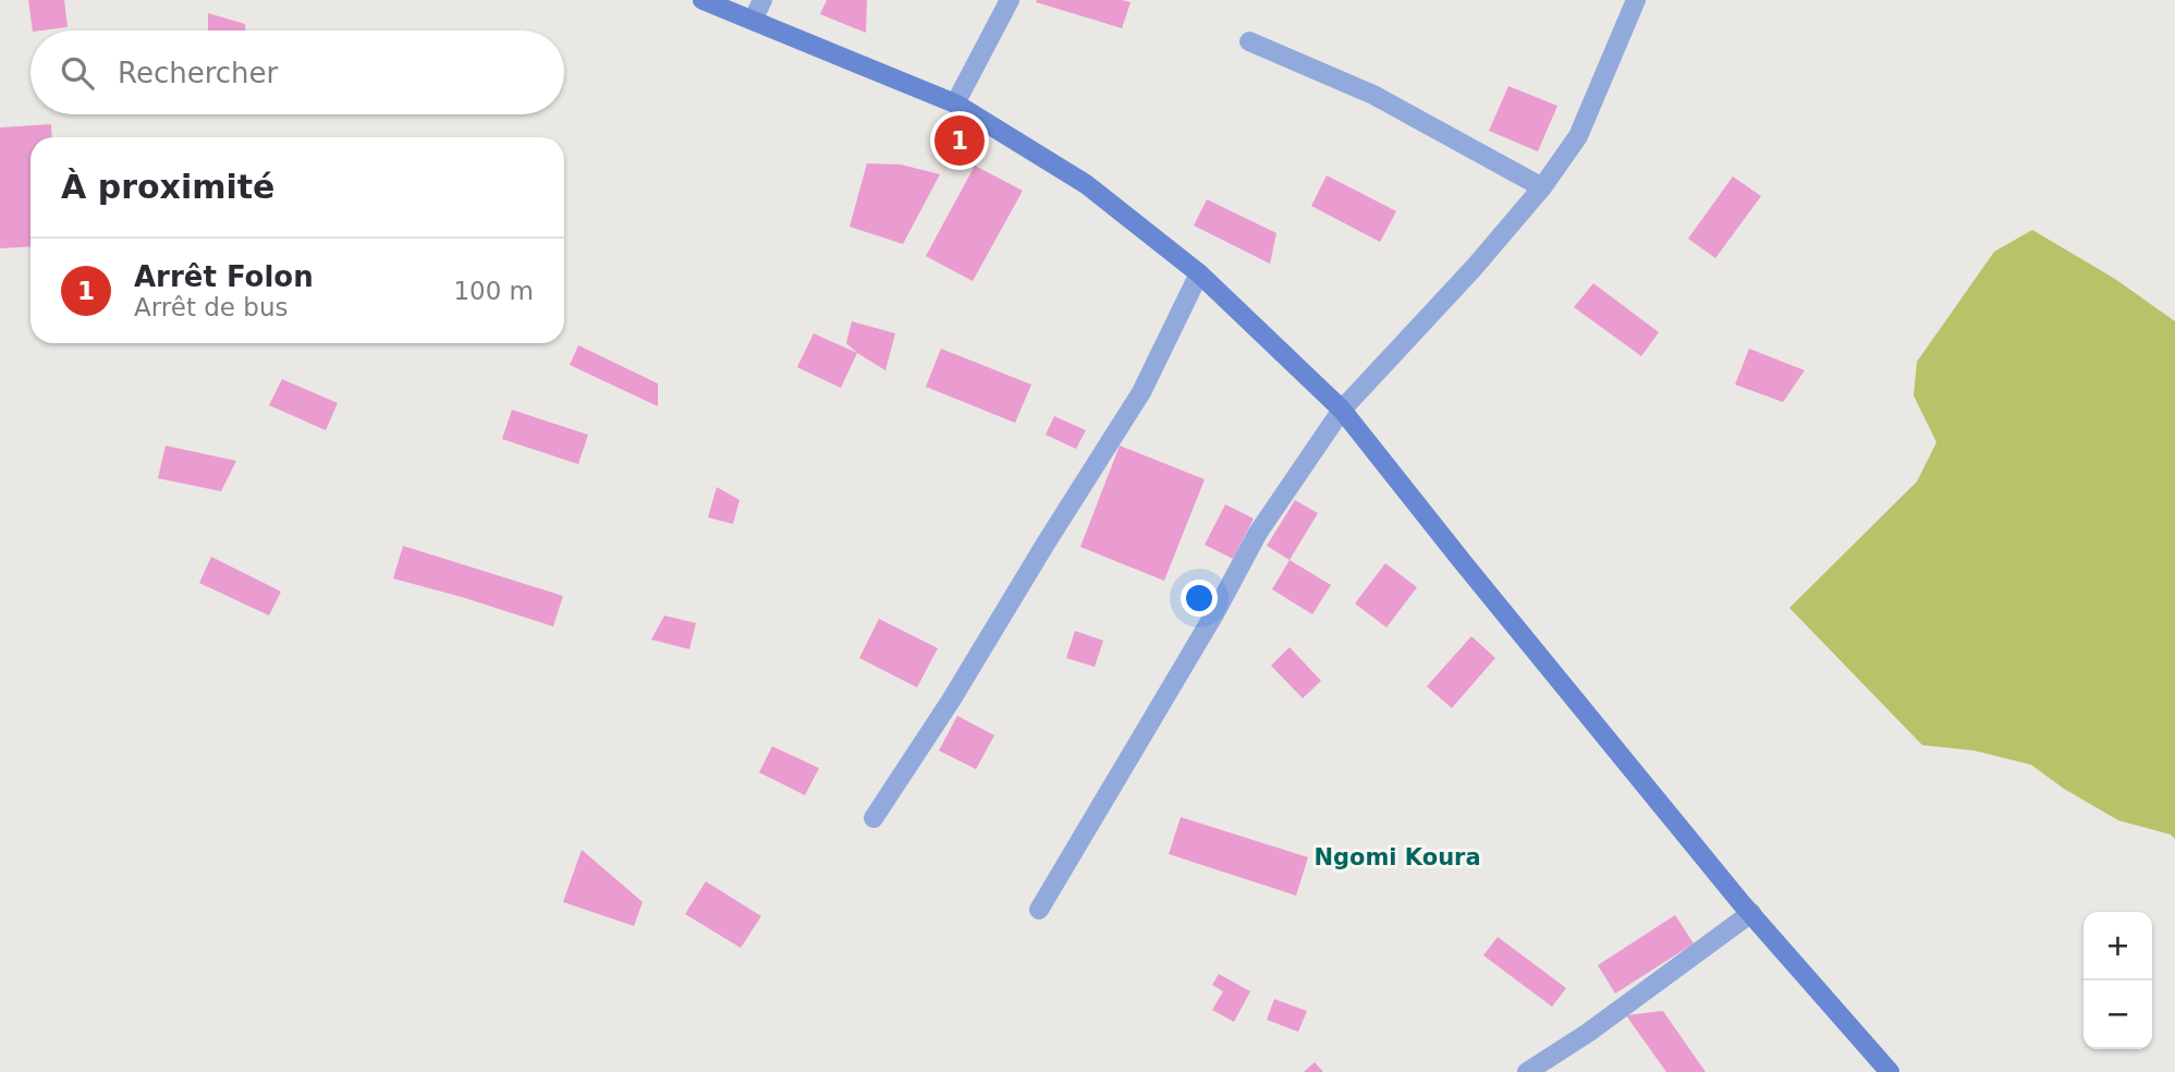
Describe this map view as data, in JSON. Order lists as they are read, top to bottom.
{
  "districts": ["Ngomi Koura"],
  "page": {
    "search": "Rechercher",
    "pins": "1",
    "heading": "À proximité",
    "list": [
      {
        "mark": "1",
        "name": "Arrêt Folon",
        "note": "Arrêt de bus",
        "value": "100 m"
      }
    ],
    "map_buttons": ["+", "−"]
  }
}
